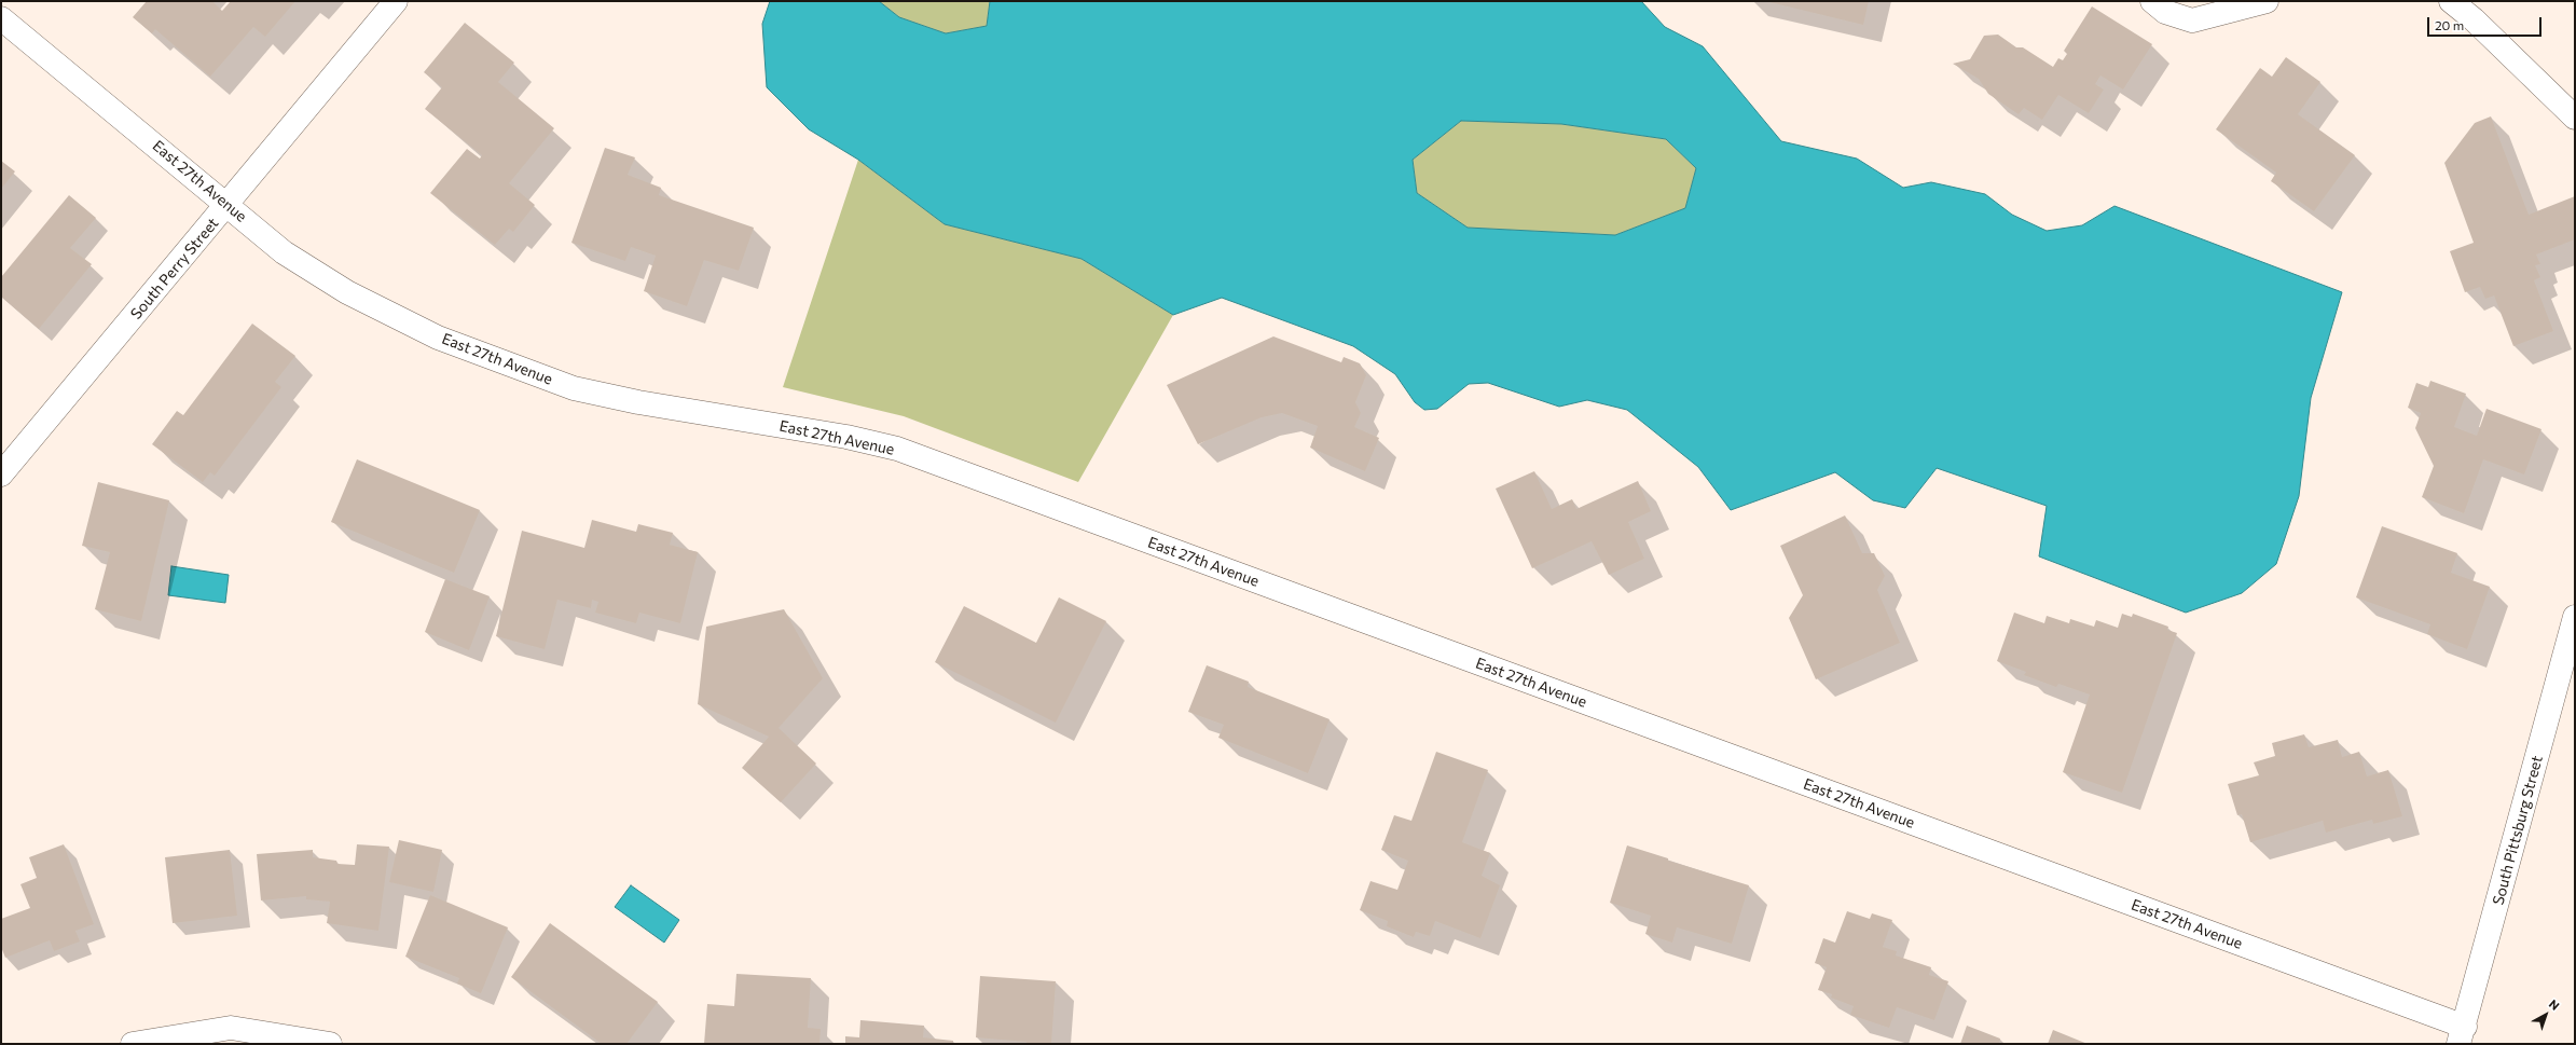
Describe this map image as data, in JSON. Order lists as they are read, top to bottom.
{
  "streets": {
    "street": ["East 27th Avenue", "South Perry Street", "South Pittsburg Street"]
  },
  "crossings": [
    ["East 27th Avenue", "South Perry Street"],
    ["East 27th Avenue", "South Pittsburg Street"]
  ],
  "scale_bar": "20 m",
  "north": "top right"
}
